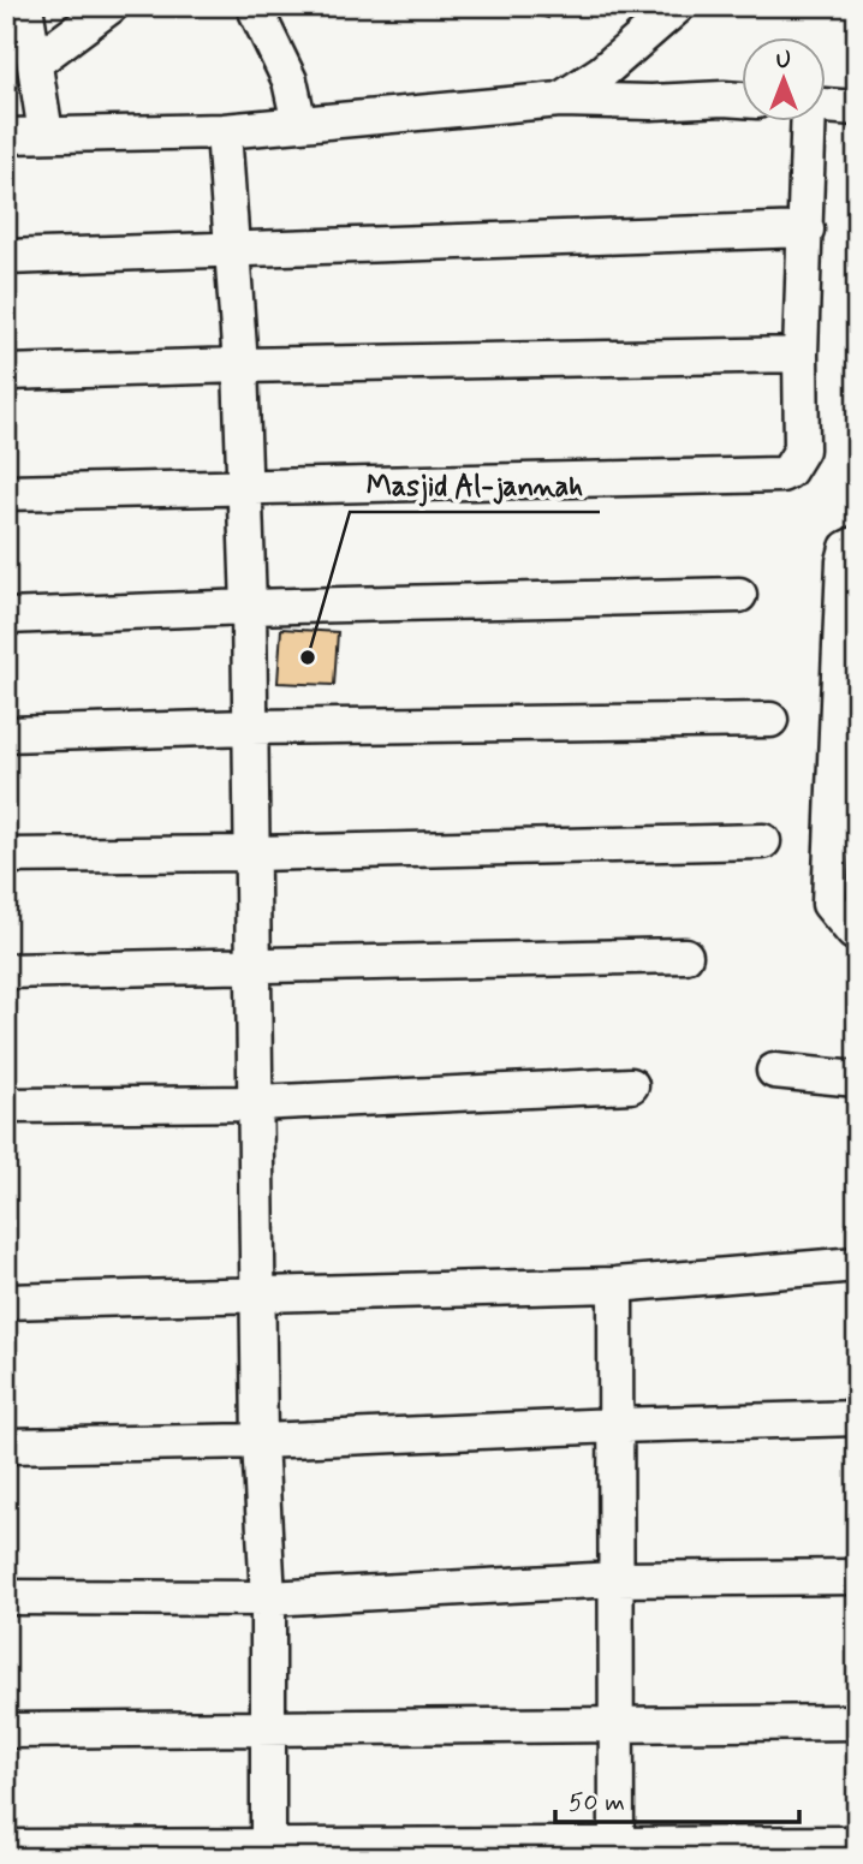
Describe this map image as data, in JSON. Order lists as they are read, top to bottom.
{
  "places": ["Masjid Al-jannah"],
  "scale_bar": "50 m",
  "north": "top"
}
